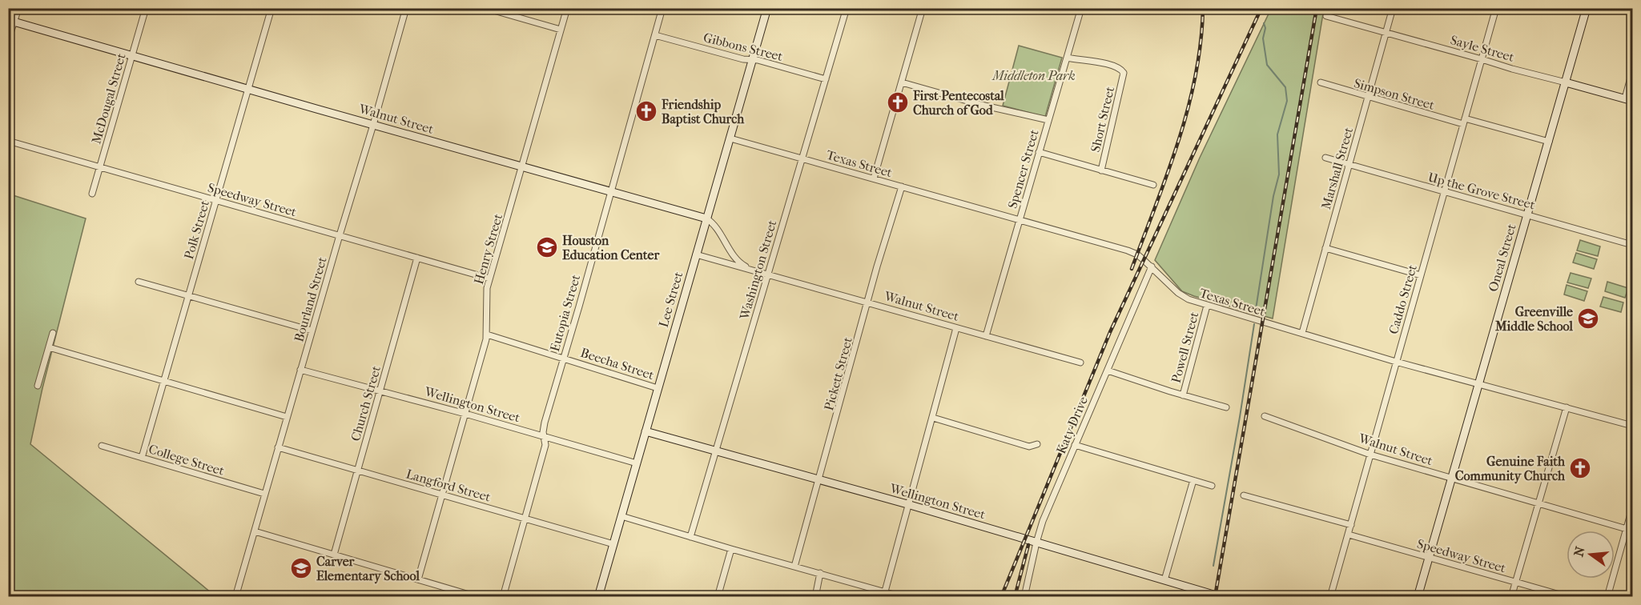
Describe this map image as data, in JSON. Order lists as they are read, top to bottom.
{
  "streets": {
    "street": [
      "Gibbons Street",
      "Sayle Street",
      "Simpson Street",
      "McDougal Street",
      "Walnut Street",
      "Short Street",
      "Texas Street",
      "Marshall Street",
      "Spencer Street",
      "Up the Grove Street",
      "Speedway Street",
      "Polk Street",
      "Henry Street",
      "Oneal Street",
      "Washington Street",
      "Bourland Street",
      "Lee Street",
      "Caddo Street",
      "Eutopia Street",
      "Powell Street",
      "Beecha Street",
      "Pickett Street",
      "Church Street",
      "Wellington Street",
      "Katy Drive",
      "College Street",
      "Langford Street"
    ]
  },
  "crossings": [
    ["Gibbons Street", "Washington Street"],
    ["Gibbons Street", "Lee Street"],
    ["Gibbons Street", "Eutopia Street"],
    ["Sayle Street", "Marshall Street"],
    ["Sayle Street", "Oneal Street"],
    ["Sayle Street", "Caddo Street"],
    ["Simpson Street", "Marshall Street"],
    ["Simpson Street", "Oneal Street"],
    ["Simpson Street", "Caddo Street"],
    ["McDougal Street", "Walnut Street"],
    ["McDougal Street", "Speedway Street"],
    ["Walnut Street", "Spencer Street"],
    ["Walnut Street", "Polk Street"],
    ["Walnut Street", "Henry Street"],
    ["Walnut Street", "Oneal Street"],
    ["Walnut Street", "Washington Street"],
    ["Walnut Street", "Bourland Street"],
    ["Walnut Street", "Lee Street"],
    ["Walnut Street", "Caddo Street"],
    ["Walnut Street", "Eutopia Street"],
    ["Walnut Street", "Pickett Street"],
    ["Short Street", "Spencer Street"],
    ["Texas Street", "Marshall Street"],
    ["Texas Street", "Spencer Street"],
    ["Texas Street", "Oneal Street"],
    ["Texas Street", "Washington Street"],
    ["Texas Street", "Lee Street"],
    ["Texas Street", "Caddo Street"],
    ["Texas Street", "Powell Street"],
    ["Texas Street", "Pickett Street"],
    ["Texas Street", "Katy Drive"],
    ["Marshall Street", "Up the Grove Street"],
    ["Up the Grove Street", "Oneal Street"],
    ["Up the Grove Street", "Caddo Street"],
    ["Speedway Street", "Polk Street"],
    ["Speedway Street", "Henry Street"],
    ["Speedway Street", "Oneal Street"],
    ["Speedway Street", "Bourland Street"],
    ["Speedway Street", "Caddo Street"],
    ["Speedway Street", "Church Street"],
    ["Polk Street", "College Street"],
    ["Henry Street", "Beecha Street"],
    ["Henry Street", "Wellington Street"],
    ["Henry Street", "Langford Street"],
    ["Washington Street", "Wellington Street"],
    ["Bourland Street", "Wellington Street"],
    ["Bourland Street", "College Street"],
    ["Bourland Street", "Langford Street"],
    ["Lee Street", "Beecha Street"],
    ["Lee Street", "Wellington Street"],
    ["Lee Street", "Langford Street"],
    ["Eutopia Street", "Beecha Street"],
    ["Eutopia Street", "Wellington Street"],
    ["Eutopia Street", "Langford Street"],
    ["Pickett Street", "Wellington Street"],
    ["Church Street", "Wellington Street"],
    ["Church Street", "Langford Street"],
    ["Wellington Street", "Katy Drive"]
  ],
  "parks": ["Middleton Park"],
  "places": {
    "church": ["First Pentecostal Church of God", "Friendship Baptist Church", "Genuine Faith Community Church"],
    "school or university": ["Houston Education Center", "Greenville Middle School", "Carver Elementary School"]
  },
  "north": "left"
}
